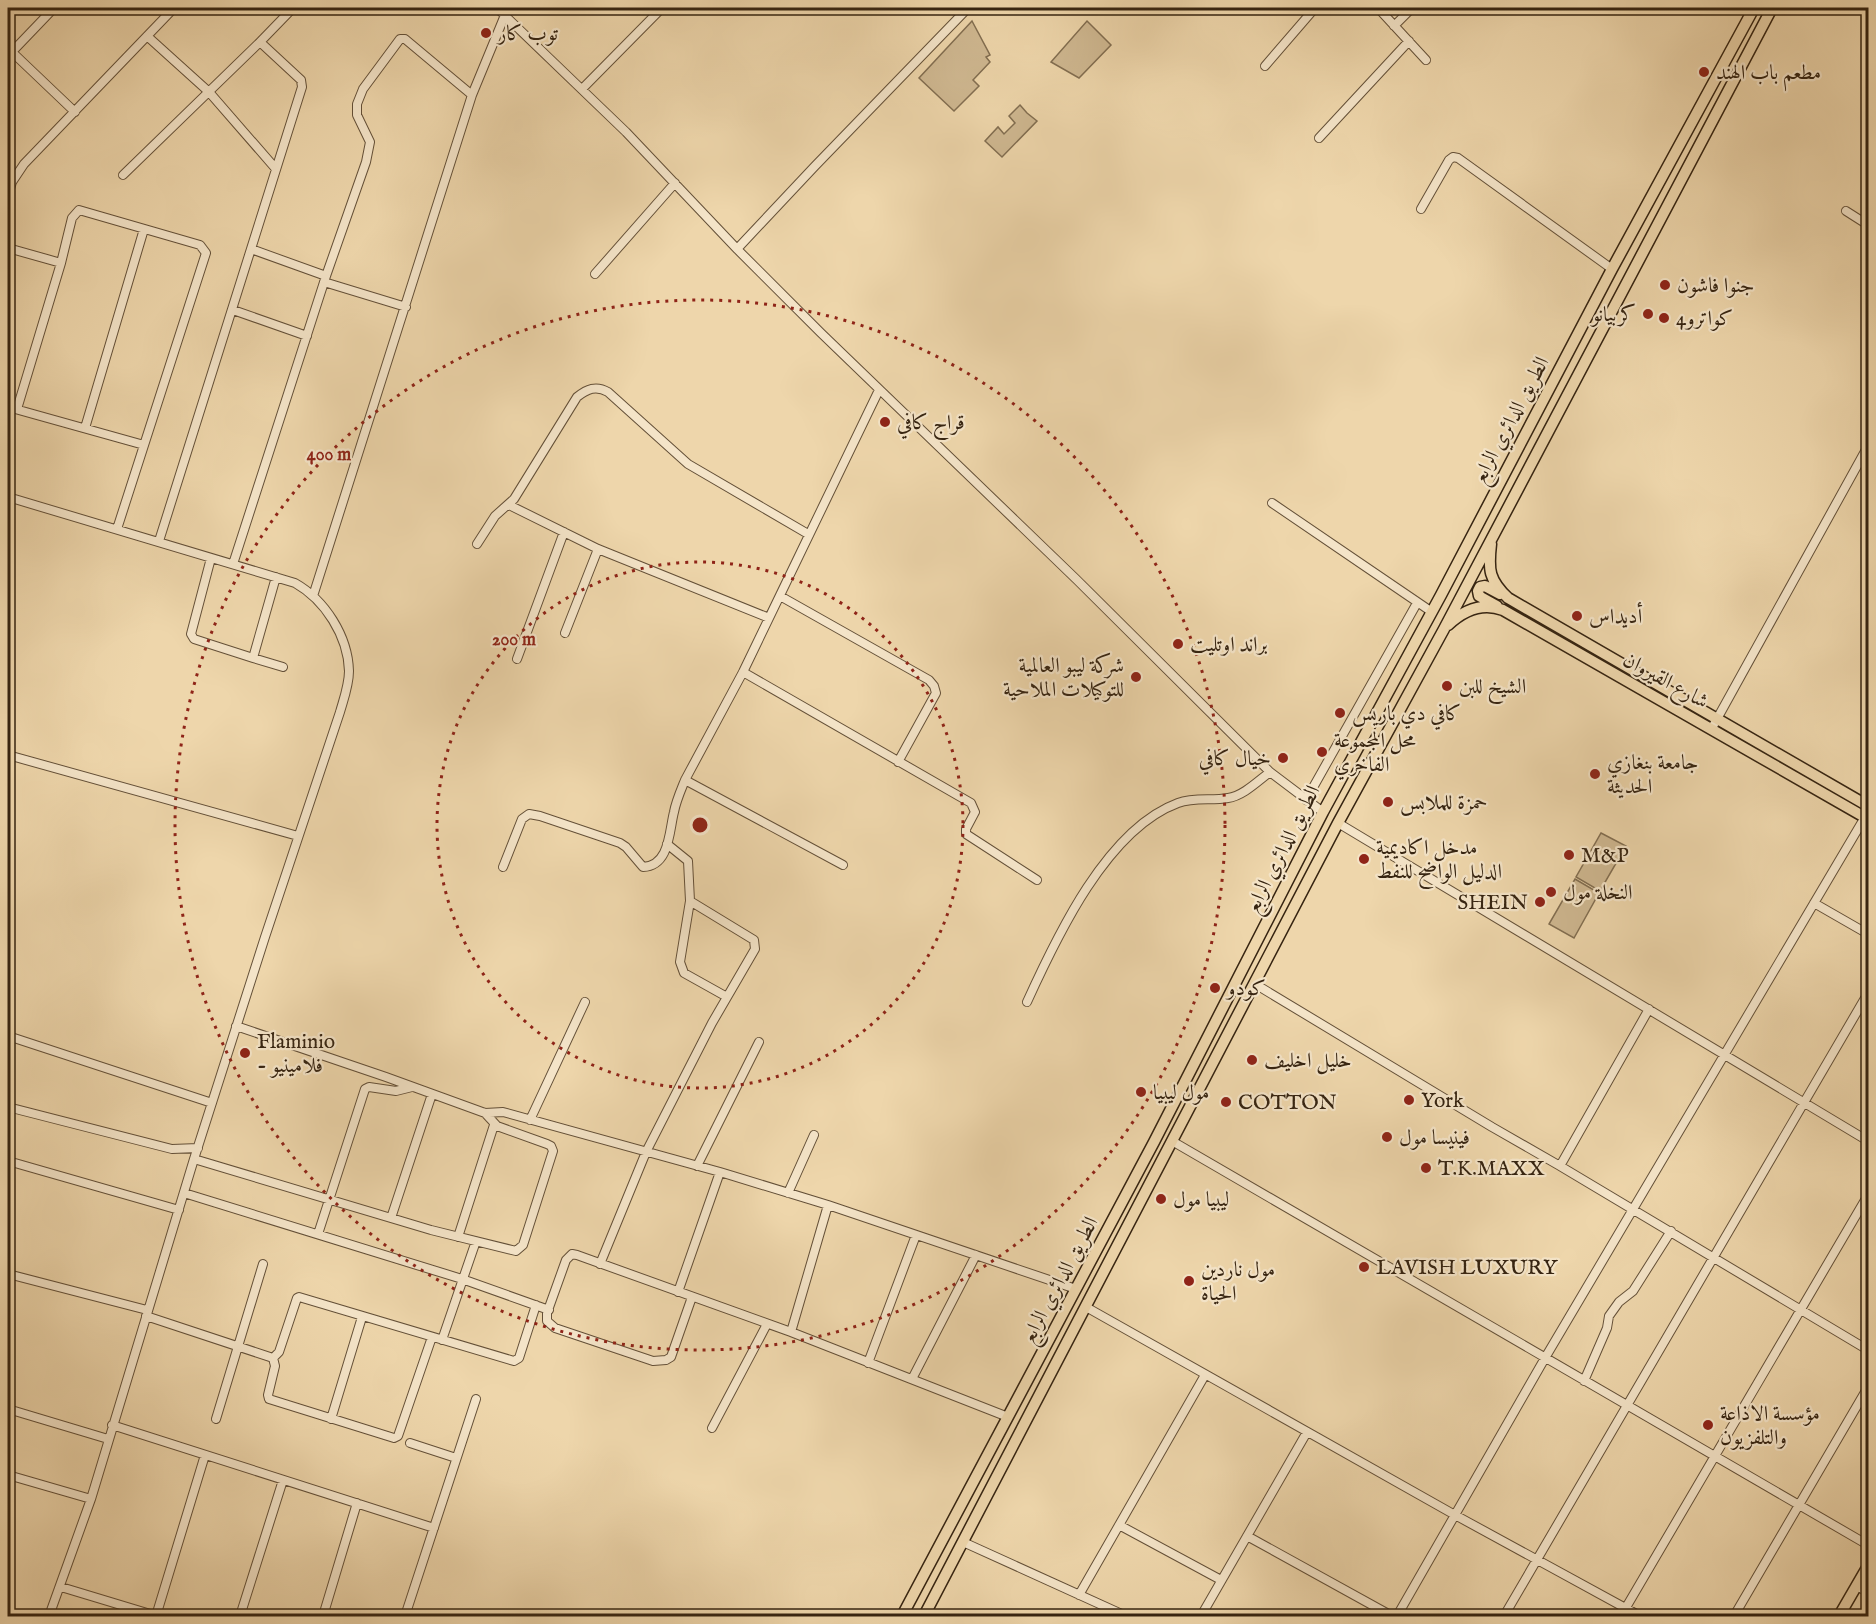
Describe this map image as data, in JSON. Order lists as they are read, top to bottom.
{
  "streets": {
    "main road": ["الطريق الدائري الرابع", "شارع القيروان"]
  },
  "crossings": [
    ["الطريق الدائري الرابع", "شارع القيروان"]
  ],
  "places": [
    "توب كار",
    "مطعم باب الهند",
    "جنوا فاشون",
    "كربيانو",
    "كواترو4",
    "قراج كافي",
    "أديداس",
    "براند اوتليت",
    "شركة ليبو العالمية للتوكيلات الملاحية",
    "الشيخ للبن",
    "كافي دي باريس",
    "محل المجموعة الفاخري",
    "خيال كافي",
    "جامعة بنغازي الحديثة",
    "حمزة للملابس",
    "M&P",
    "مدخل اكاديمية الدليل الواضح للنفط",
    "النخلة مول",
    "SHEIN",
    "كودو",
    "Flaminio - فلامينيو",
    "خليل اخليف",
    "مول ليبيا",
    "York",
    "COTTON",
    "فينيسا مول",
    "T.K.MAXX",
    "ليبيا مول",
    "LAVISH LUXURY",
    "مول ناردين الحياة",
    "مؤسسة الاذاعة والتلفزيون"
  ],
  "rings": ["400 m", "200 m"]
}
